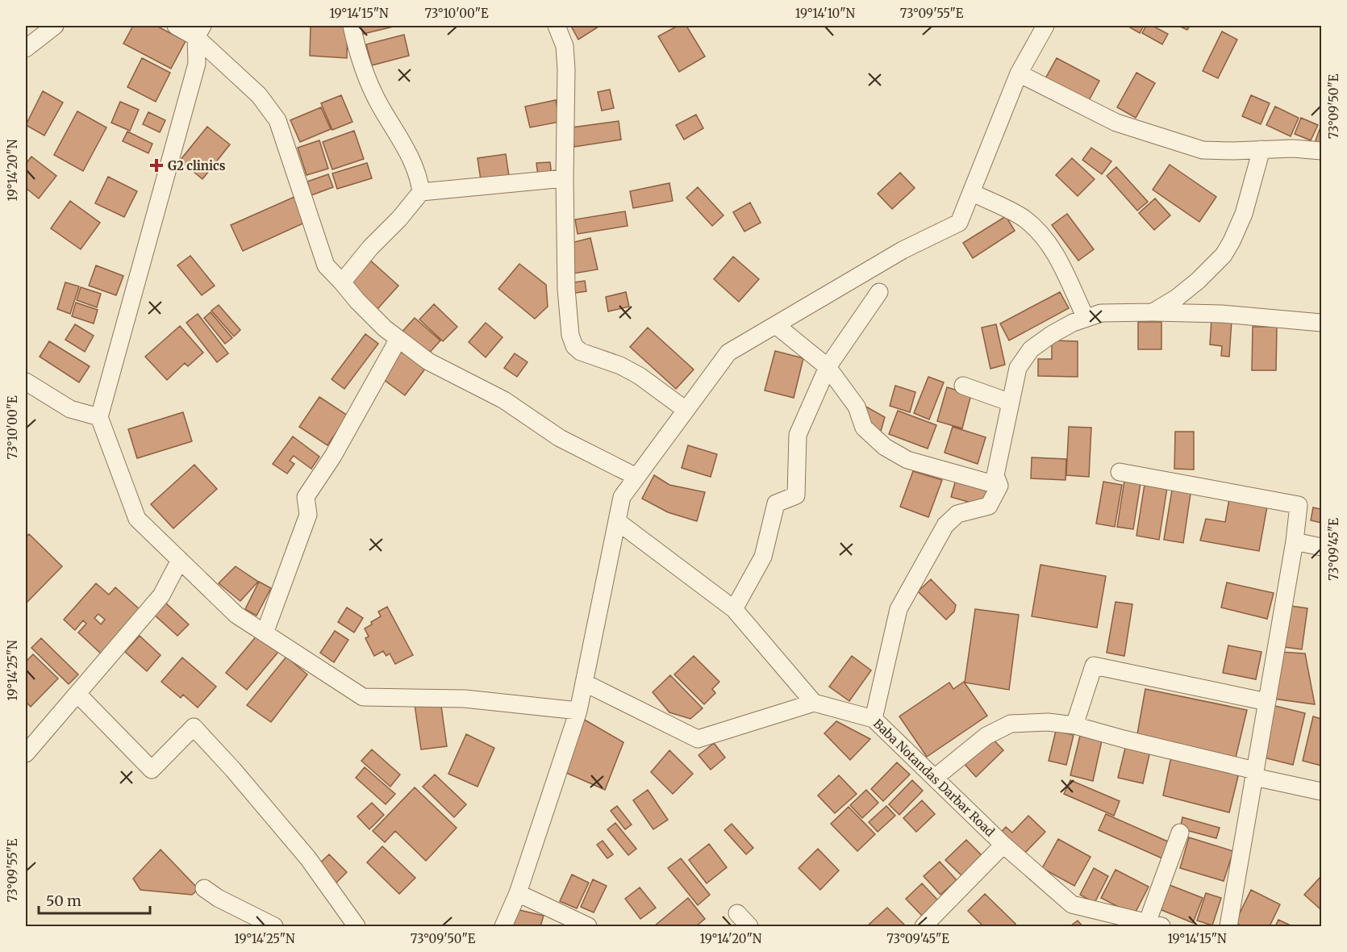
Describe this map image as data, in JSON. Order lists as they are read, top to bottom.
{
  "streets": {
    "street": ["Baba Notandas Darbar Road"]
  },
  "places": {
    "health": ["G2 clinics"]
  },
  "scale_bar": "50 m",
  "coordinates": [
    "19°14'15\"N",
    "73°10'00\"E",
    "19°14'10\"N",
    "73°09'55\"E",
    "73°09'50\"E",
    "19°14'20\"N",
    "73°09'45\"E",
    "19°14'25\"N"
  ]
}
